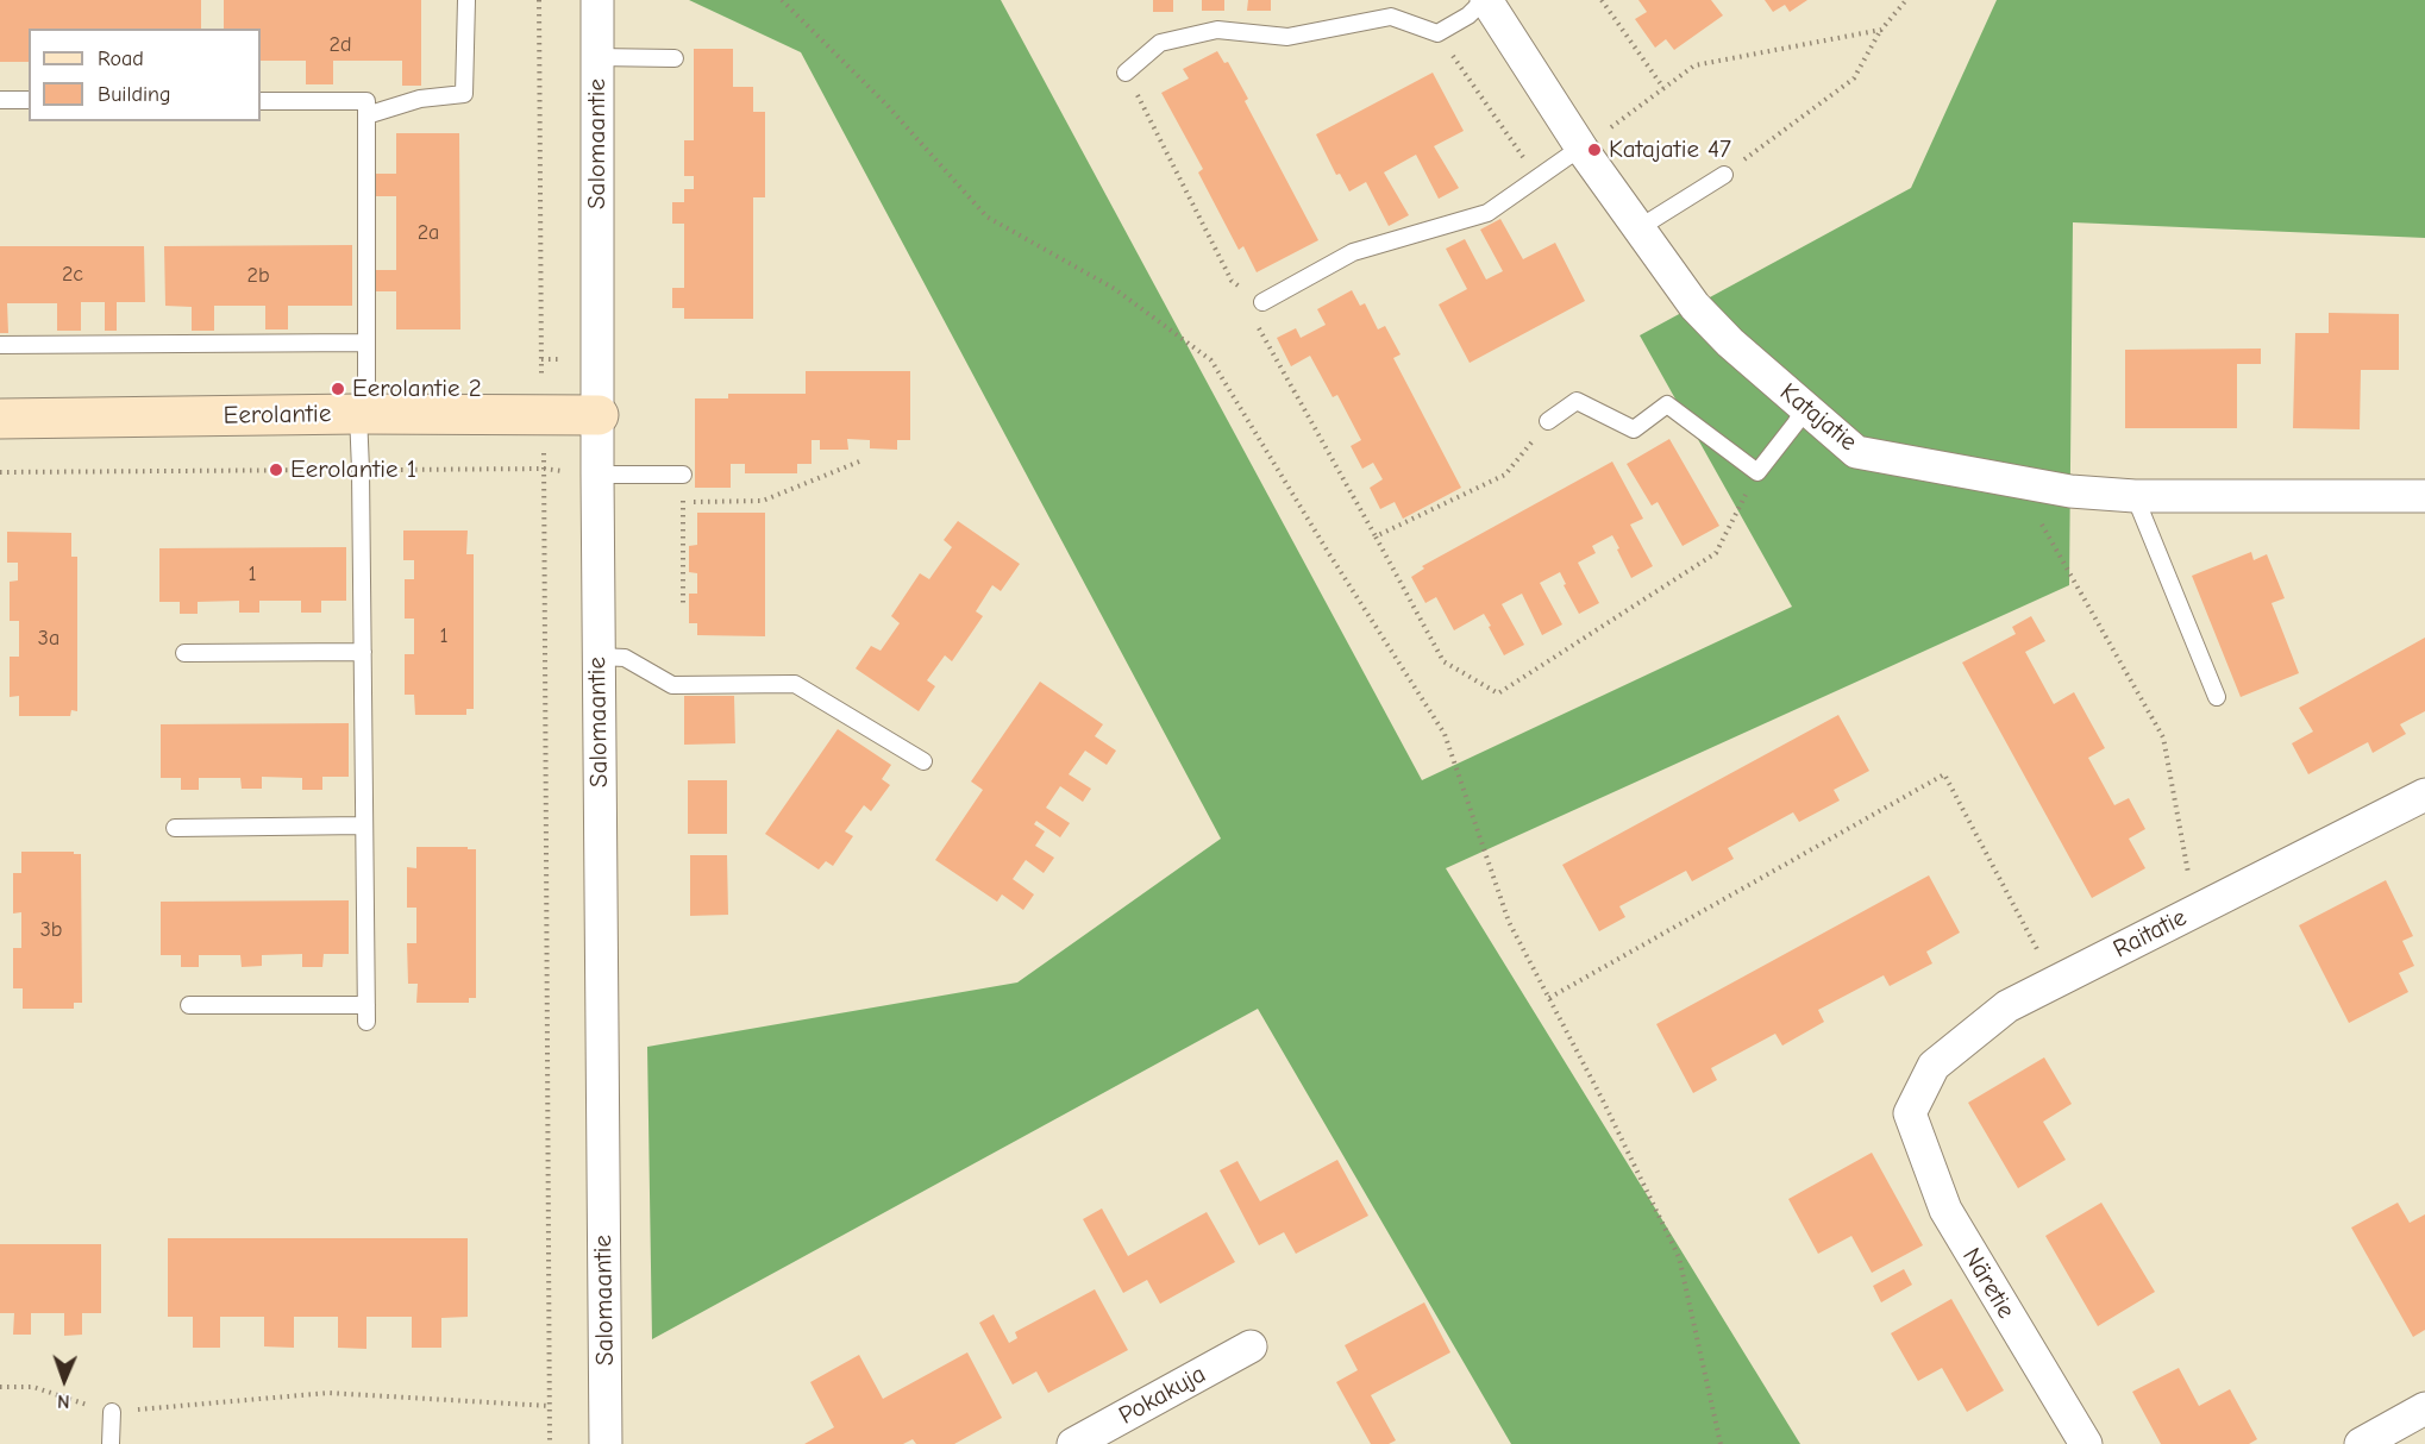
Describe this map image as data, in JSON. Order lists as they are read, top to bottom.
{
  "streets": {
    "street": [
      "Salomaantie",
      "Eerolantie",
      "Katajatie",
      "Raitatie",
      "Näretie",
      "Pokakuja"
    ]
  },
  "crossings": [
    ["Salomaantie", "Eerolantie"],
    ["Raitatie", "Näretie"]
  ],
  "places": ["Katajatie 47", "Eerolantie 2", "Eerolantie 1"],
  "house_numbers": [
    "2d",
    "2a",
    "2c",
    "2b",
    "1",
    "1",
    "3a",
    "3b"
  ],
  "legend": ["Road", "Building"],
  "north": "bottom"
}
